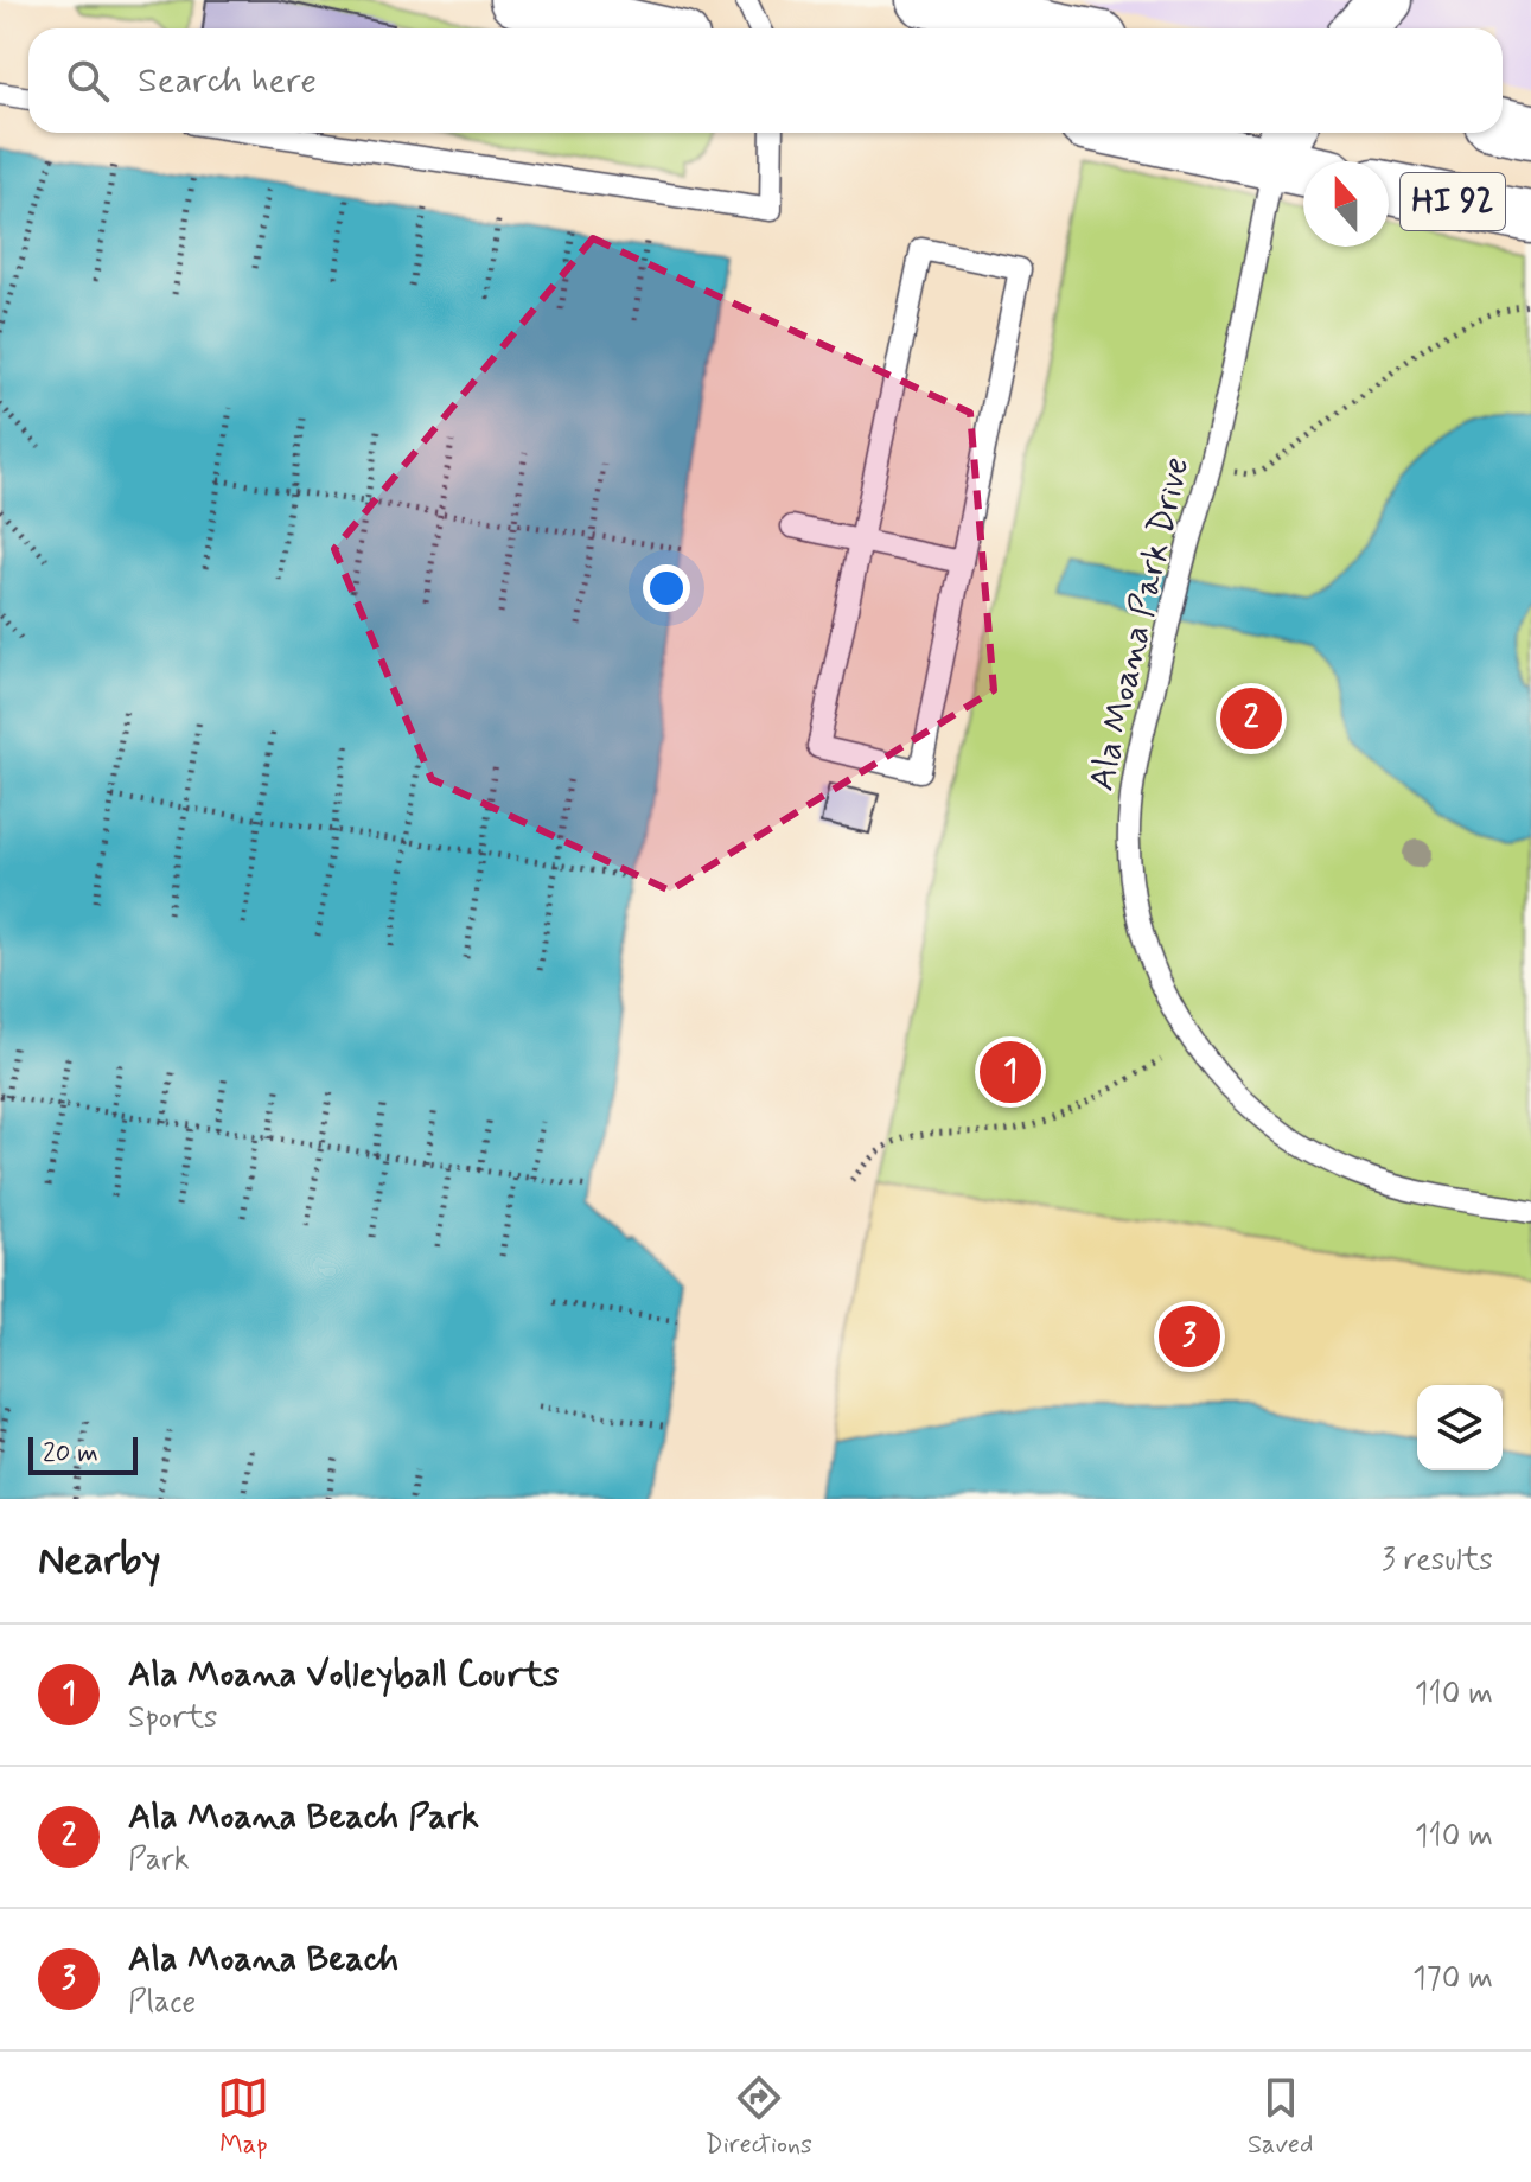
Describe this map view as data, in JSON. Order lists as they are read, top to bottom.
{
  "streets": {
    "main road": ["HI 92"],
    "lane": ["Ala Moana Park Drive"]
  },
  "scale_bar": "20 m",
  "north": "top",
  "page": {
    "search": "Search here",
    "pins": ["2", "1", "3"],
    "scale": "20 m",
    "heading": ["Nearby", "3 results"],
    "list": [
      {
        "mark": "1",
        "name": "Ala Moana Volleyball Courts",
        "note": "Sports",
        "value": "110 m"
      },
      {
        "mark": "2",
        "name": "Ala Moana Beach Park",
        "note": "Park",
        "value": "110 m"
      },
      {
        "mark": "3",
        "name": "Ala Moana Beach",
        "note": "Place",
        "value": "170 m"
      }
    ],
    "nav": ["Map", "Directions", "Saved"]
  }
}
